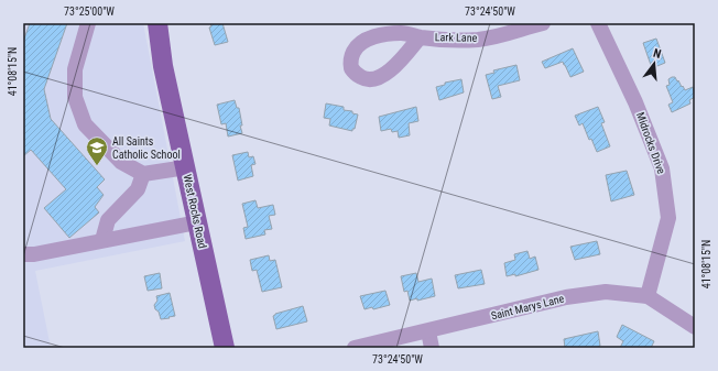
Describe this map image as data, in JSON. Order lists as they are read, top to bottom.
{
  "streets": {
    "main road": ["West Rocks Road"],
    "street": ["Lark Lane", "Midrocks Drive", "Saint Marys Lane"]
  },
  "crossings": [
    ["Midrocks Drive", "Saint Marys Lane"]
  ],
  "places": {
    "school or university": ["All Saints Catholic School"]
  },
  "north": "top",
  "coordinates": ["73°25'00\"W", "73°24'50\"W", "41°08'15\"N"]
}
